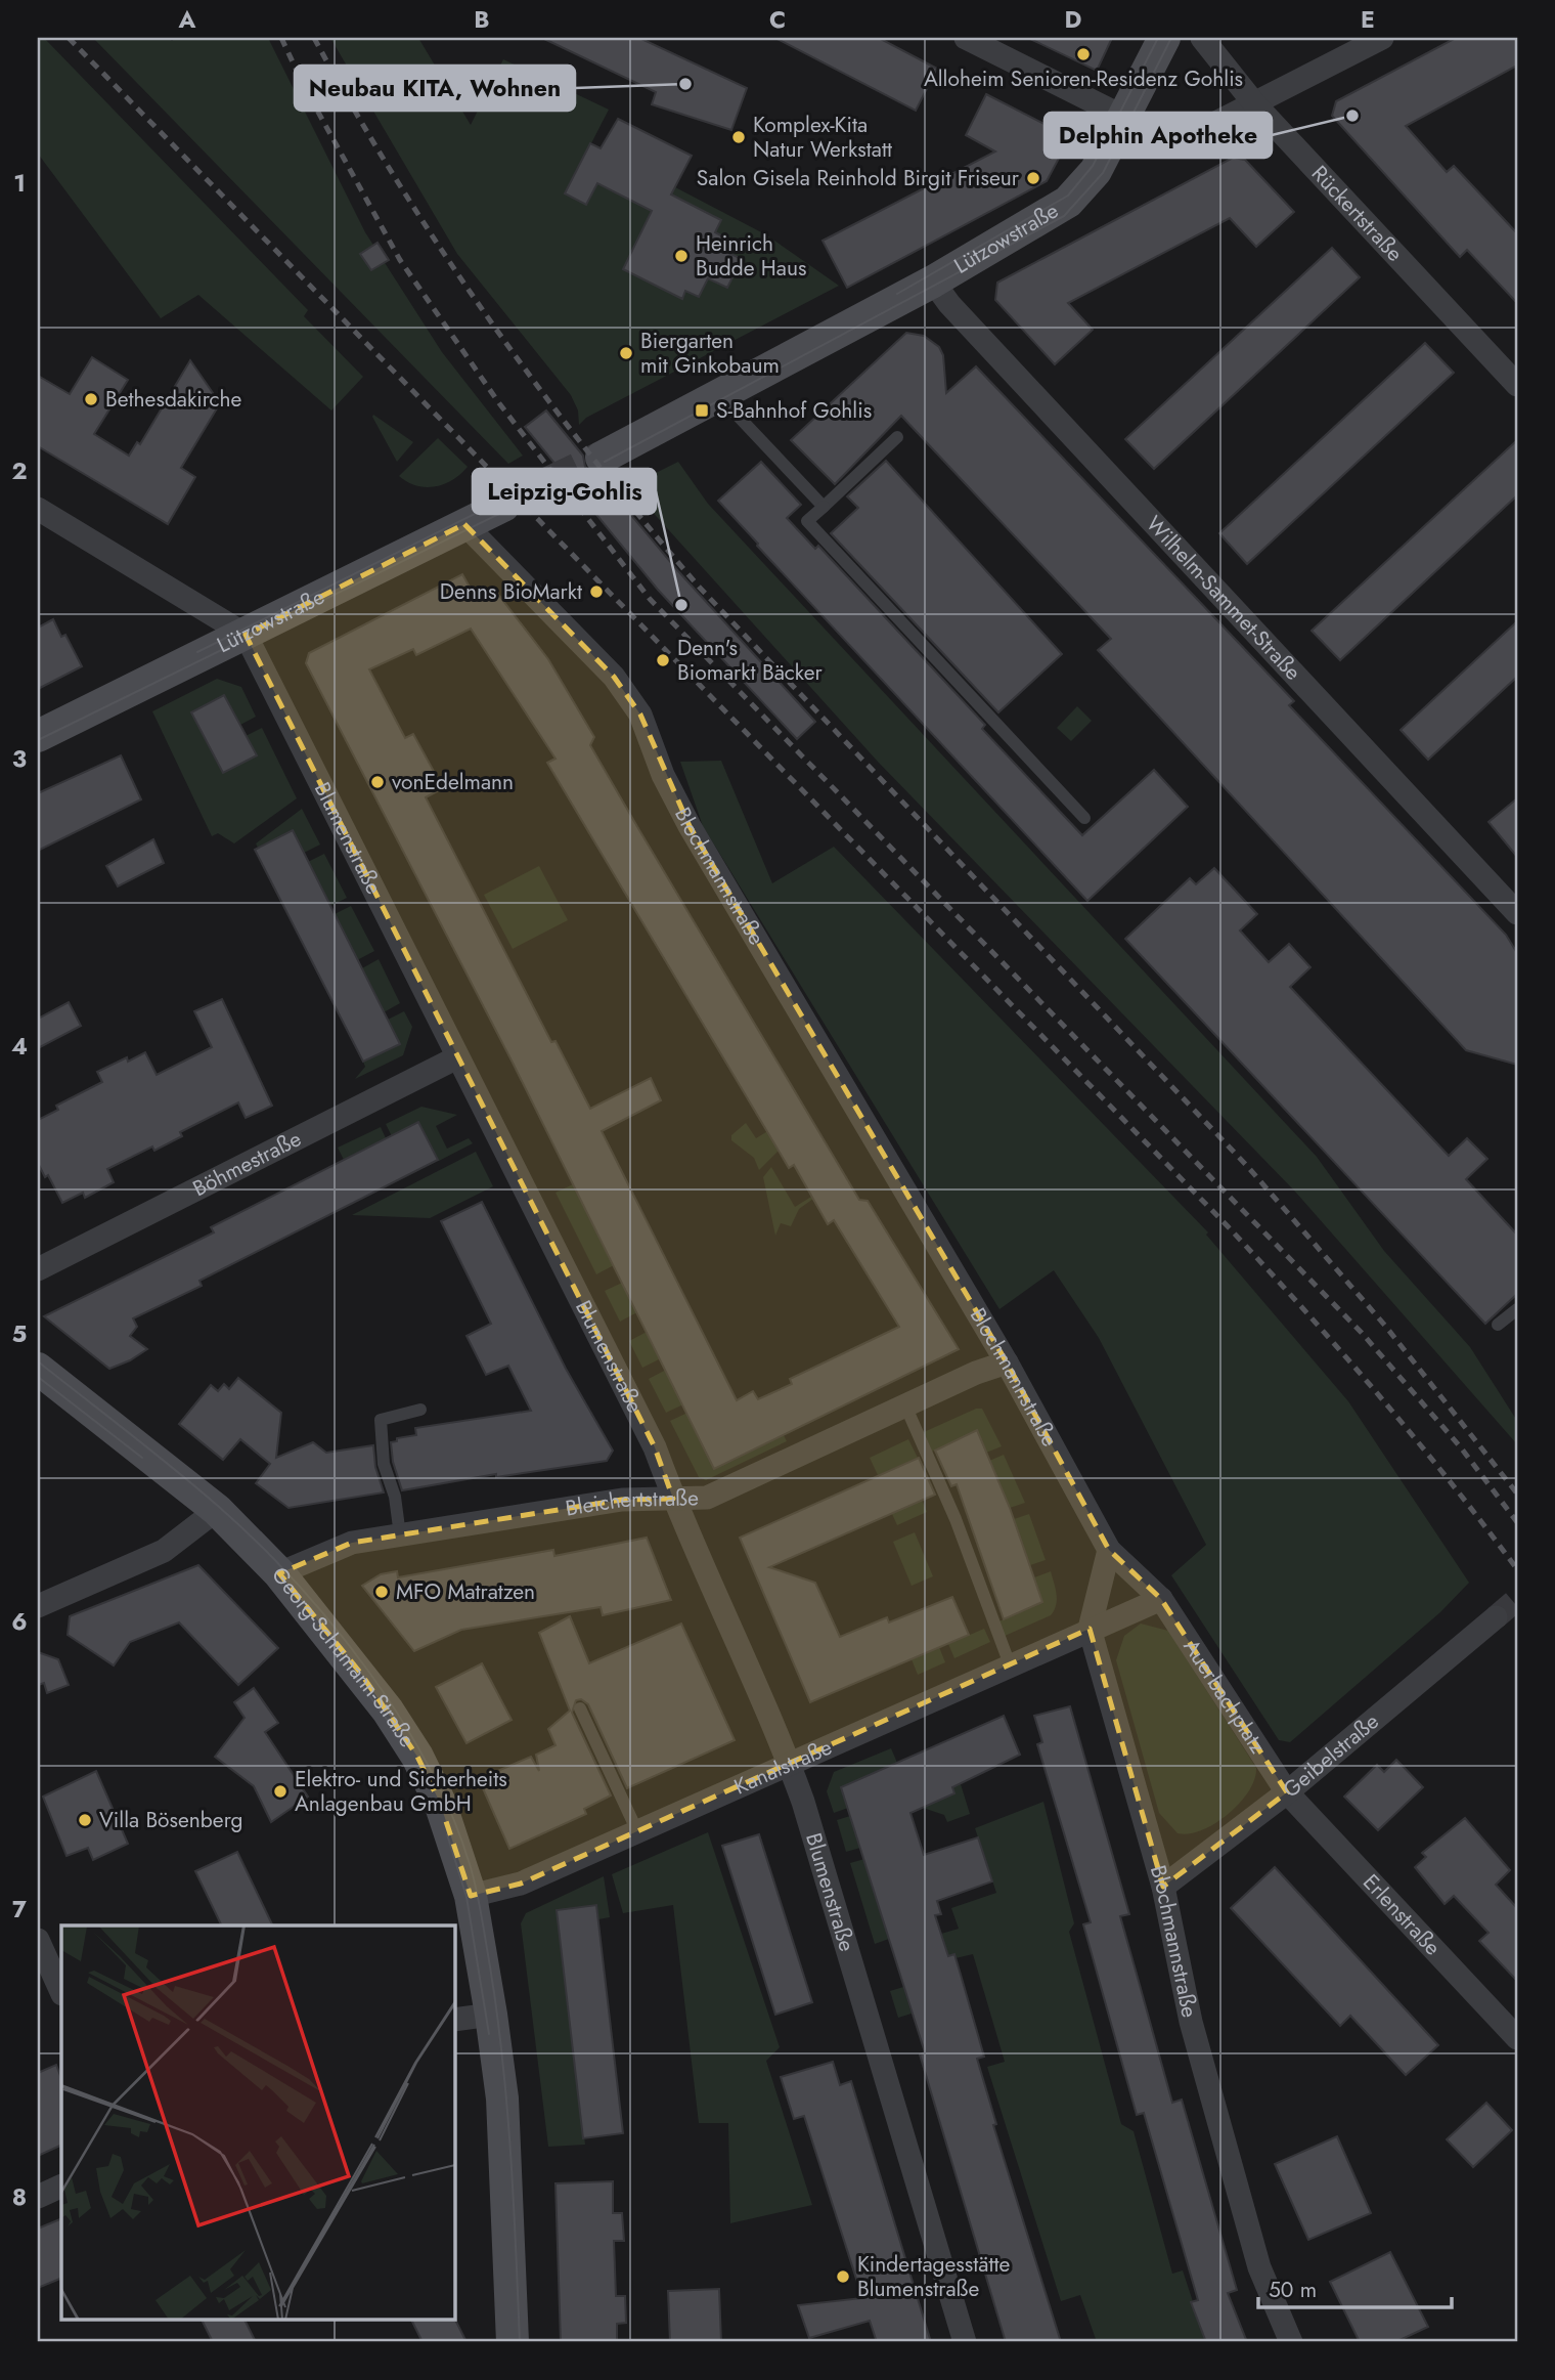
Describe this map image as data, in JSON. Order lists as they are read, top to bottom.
{
  "streets": {
    "main road": ["Lützowstraße", "Georg-Schumann-Straße"],
    "street": [
      "Rückertstraße",
      "Wilhelm-Sammet-Straße",
      "Blumenstraße",
      "Blochmannstraße",
      "Böhmestraße",
      "Bleichertstraße",
      "Auerbachplatz",
      "Geibelstraße",
      "Kanalstraße",
      "Erlenstraße"
    ]
  },
  "crossings": [
    ["Lützowstraße", "Wilhelm-Sammet-Straße"],
    ["Lützowstraße", "Blumenstraße"],
    ["Lützowstraße", "Blochmannstraße"],
    ["Blumenstraße", "Böhmestraße"],
    ["Blumenstraße", "Bleichertstraße"],
    ["Blumenstraße", "Kanalstraße"],
    ["Blochmannstraße", "Bleichertstraße"],
    ["Blochmannstraße", "Auerbachplatz"],
    ["Blochmannstraße", "Geibelstraße"],
    ["Blochmannstraße", "Kanalstraße"],
    ["Bleichertstraße", "Georg-Schumann-Straße"],
    ["Georg-Schumann-Straße", "Kanalstraße"],
    ["Auerbachplatz", "Geibelstraße"],
    ["Auerbachplatz", "Erlenstraße"],
    ["Geibelstraße", "Erlenstraße"]
  ],
  "places": {
    "other": [
      "Alloheim Senioren-Residenz Gohlis",
      "Neubau KITA, Wohnen",
      "Delphin Apotheke",
      "Komplex-Kita Natur Werkstatt",
      "Salon Gisela Reinhold Birgit Friseur",
      "Heinrich Budde Haus",
      "Biergarten mit Ginkobaum",
      "Bethesdakirche",
      "Denns BioMarkt",
      "Leipzig-Gohlis",
      "Denn's Biomarkt Bäcker",
      "vonEdelmann",
      "MFO Matratzen",
      "Elektro- und Sicherheits Anlagenbau GmbH",
      "Villa Bösenberg",
      "Kindertagesstätte Blumenstraße"
    ],
    "transit": ["S-Bahnhof Gohlis"]
  },
  "scale_bar": "50 m",
  "grid": {
    "columns": [
      "A",
      "B",
      "C",
      "D",
      "E"
    ],
    "rows": [
      "1",
      "2",
      "3",
      "4",
      "5",
      "6",
      "7",
      "8"
    ]
  }
}
